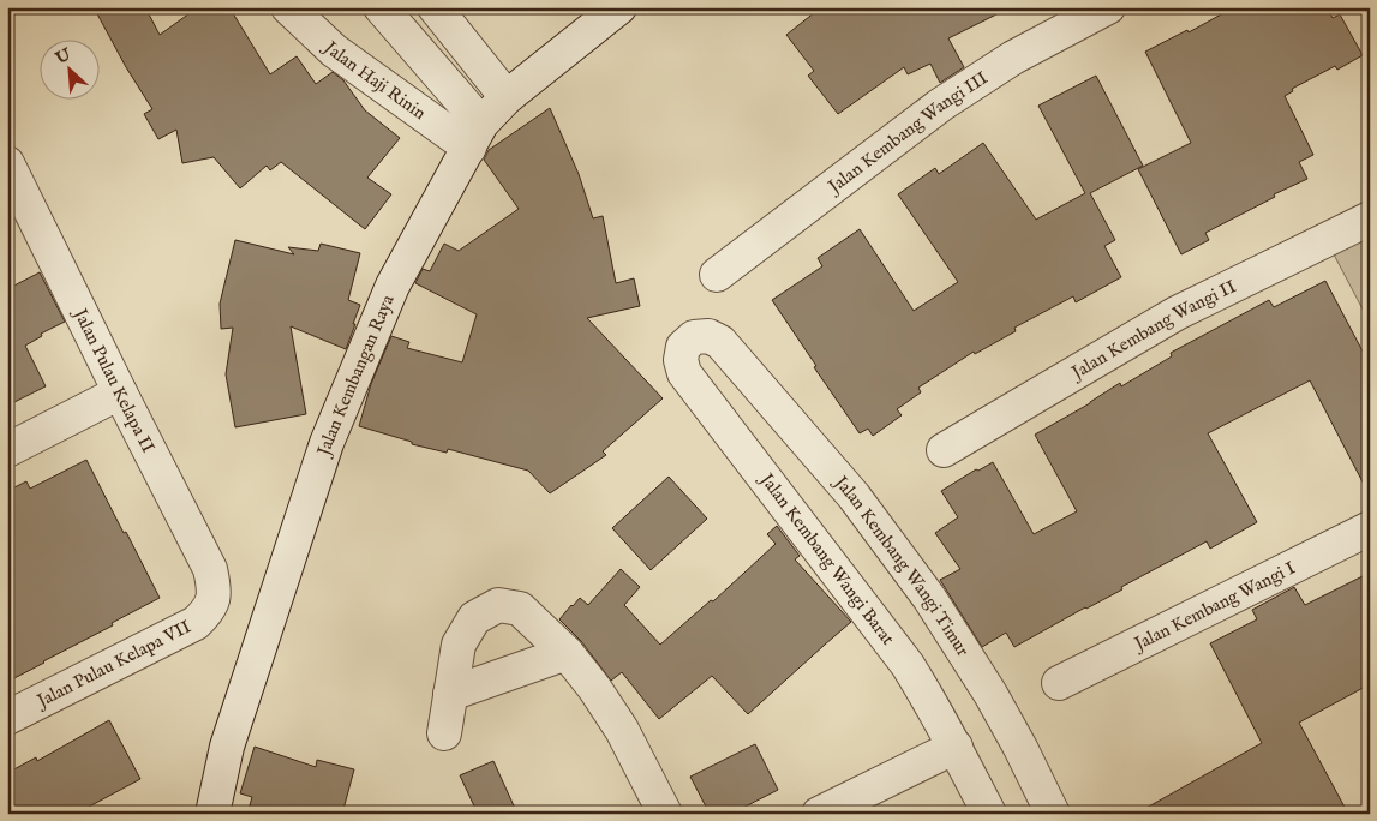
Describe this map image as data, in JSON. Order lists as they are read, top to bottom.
{
  "streets": {
    "street": [
      "Jalan Haji Rinin",
      "Jalan Kembang Wangi III",
      "Jalan Kembang Wangi II",
      "Jalan Kembangan Raya",
      "Jalan Pulau Kelapa II",
      "Jalan Kembang Wangi Barat",
      "Jalan Kembang Wangi Timur",
      "Jalan Kembang Wangi I",
      "Jalan Pulau Kelapa VII"
    ]
  },
  "crossings": [
    ["Jalan Haji Rinin", "Jalan Kembangan Raya"],
    ["Jalan Pulau Kelapa II", "Jalan Pulau Kelapa VII"],
    ["Jalan Kembang Wangi Barat", "Jalan Kembang Wangi Timur"]
  ],
  "north": "top left"
}
